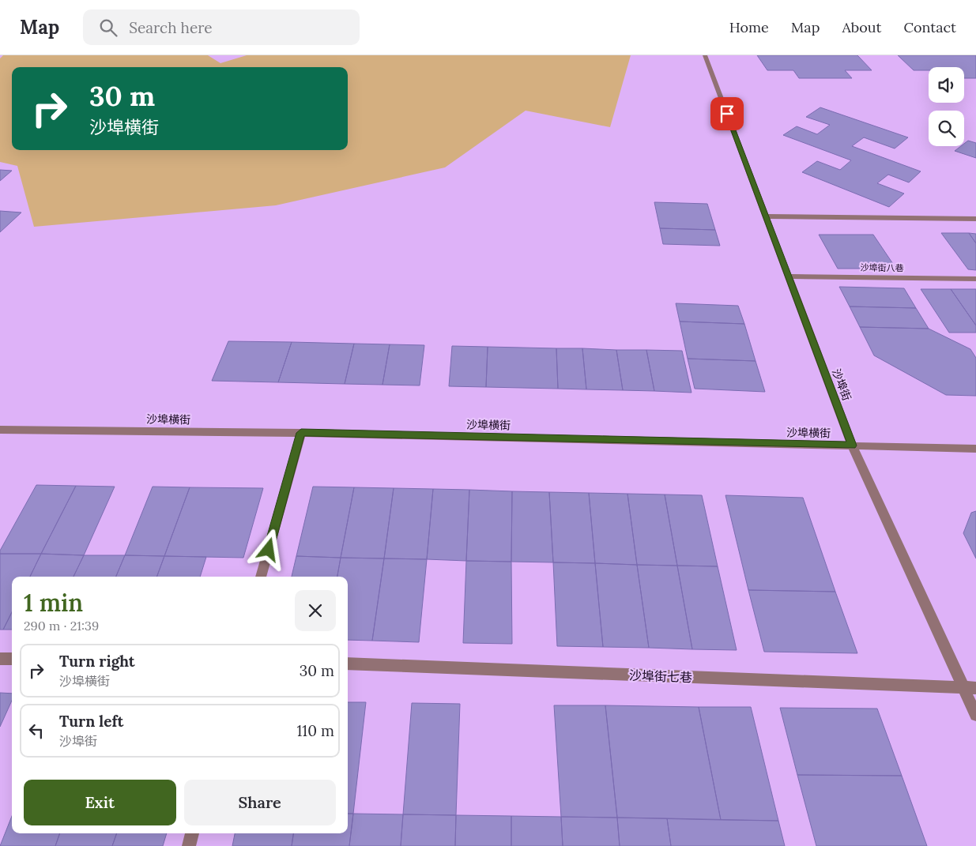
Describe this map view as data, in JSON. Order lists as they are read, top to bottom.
{
  "streets": {
    "street": [
      "沙埠街八巷",
      "沙埠街",
      "沙埠横街",
      "沙埠街七巷"
    ]
  },
  "crossings": [
    ["沙埠街八巷", "沙埠街"],
    ["沙埠街", "沙埠横街"],
    ["沙埠街", "沙埠街七巷"]
  ],
  "page": {
    "header": "Map",
    "search": "Search here",
    "nav": [
      "Home",
      "Map",
      "About",
      "Contact"
    ],
    "turn": ["30 m", "沙埠横街"],
    "heading": ["1 min", "290 m · 21:39"],
    "list": [
      {
        "name": "Turn right",
        "note": "沙埠横街",
        "value": "30 m"
      },
      {
        "name": "Turn left",
        "note": "沙埠街",
        "value": "110 m"
      }
    ],
    "buttons": ["Exit", "Share"]
  }
}
